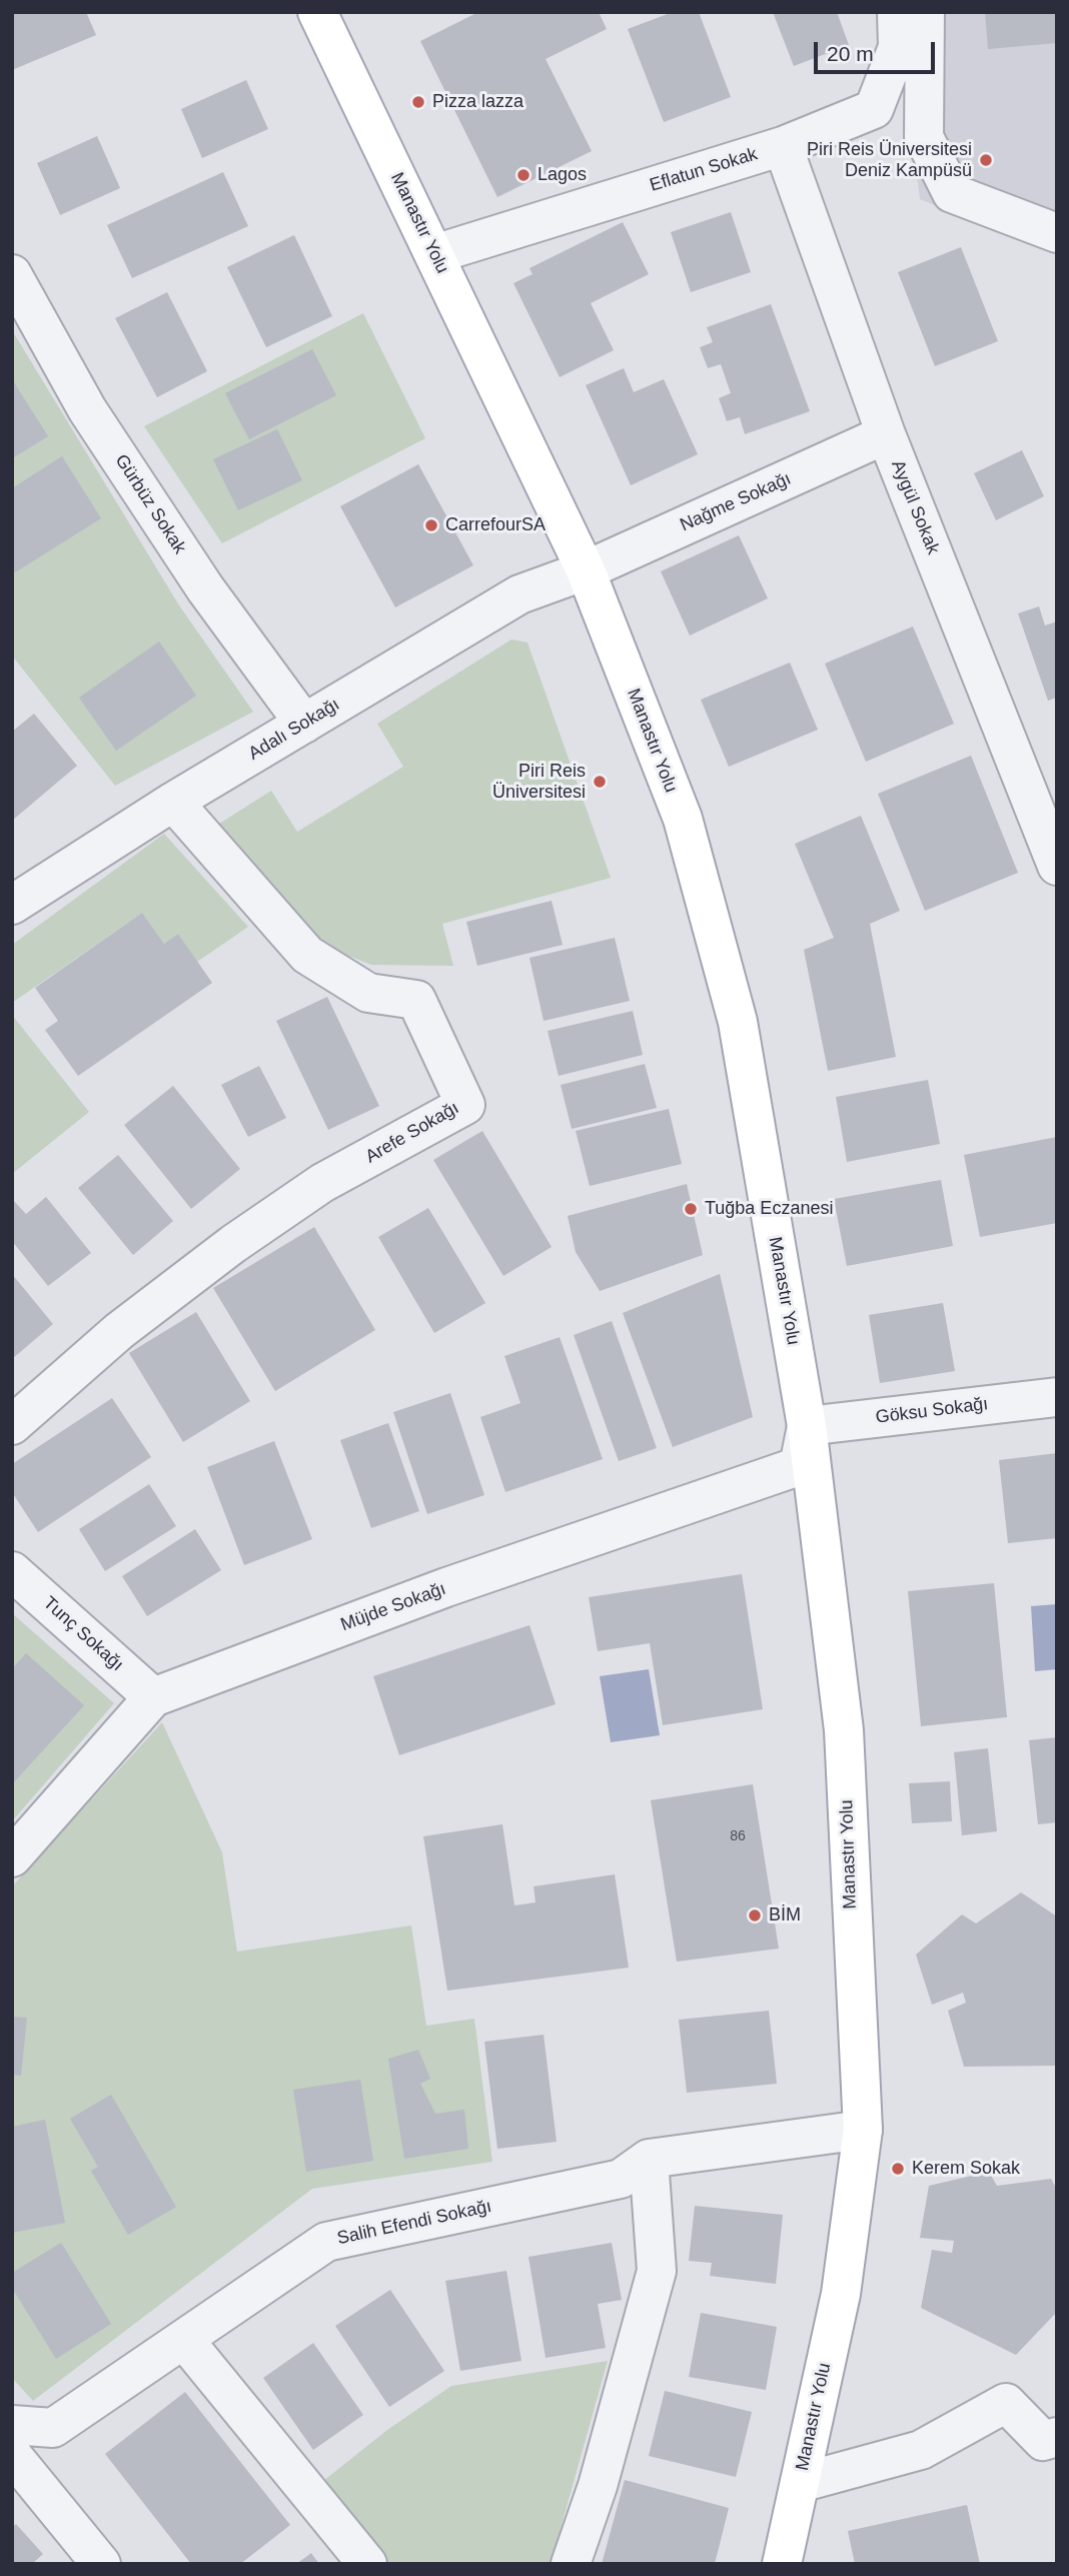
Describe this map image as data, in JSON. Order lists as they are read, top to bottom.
{
  "streets": {
    "main road": ["Manastır Yolu"],
    "street": [
      "Eflatun Sokak",
      "Nağme Sokağı",
      "Gürbüz Sokak",
      "Aygül Sokak",
      "Adalı Sokağı",
      "Arefe Sokağı",
      "Göksu Sokağı",
      "Müjde Sokağı",
      "Tunç Sokağı",
      "Salih Efendi Sokağı"
    ]
  },
  "crossings": [
    ["Eflatun Sokak", "Manastır Yolu"],
    ["Eflatun Sokak", "Aygül Sokak"],
    ["Manastır Yolu", "Nağme Sokağı"],
    ["Manastır Yolu", "Adalı Sokağı"],
    ["Manastır Yolu", "Göksu Sokağı"],
    ["Manastır Yolu", "Müjde Sokağı"],
    ["Manastır Yolu", "Salih Efendi Sokağı"],
    ["Nağme Sokağı", "Aygül Sokak"],
    ["Nağme Sokağı", "Adalı Sokağı"],
    ["Gürbüz Sokak", "Adalı Sokağı"],
    ["Adalı Sokağı", "Arefe Sokağı"],
    ["Göksu Sokağı", "Müjde Sokağı"],
    ["Müjde Sokağı", "Tunç Sokağı"]
  ],
  "places": [
    "Pizza lazza",
    "Piri Reis Üniversitesi Deniz Kampüsü",
    "Lagos",
    "CarrefourSA",
    "Piri Reis Üniversitesi",
    "Tuğba Eczanesi",
    "BİM",
    "Kerem Sokak"
  ],
  "house_numbers": ["86"],
  "scale_bar": "20 m"
}
